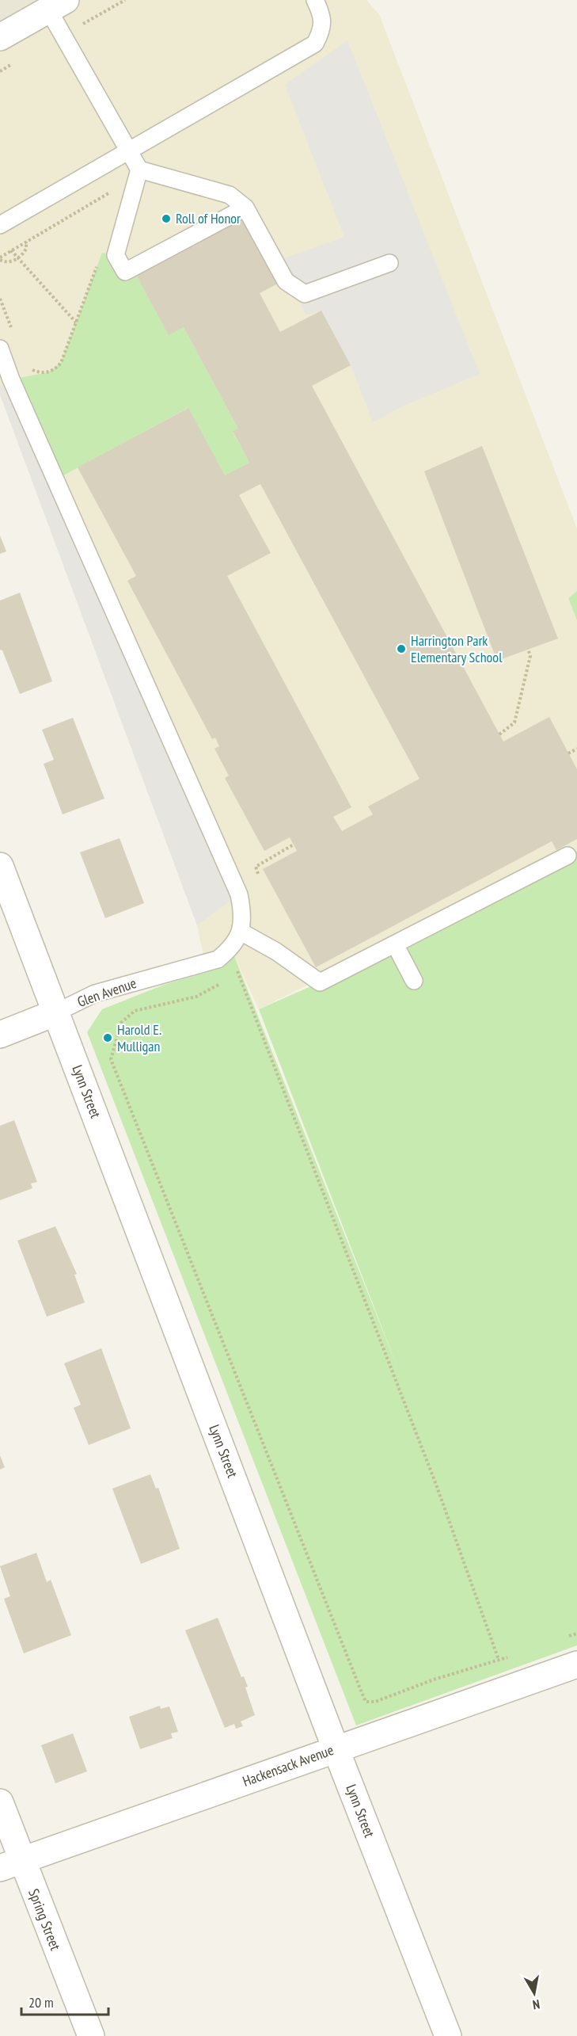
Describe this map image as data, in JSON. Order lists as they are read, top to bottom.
{
  "streets": {
    "street": [
      "Glen Avenue",
      "Lynn Street",
      "Hackensack Avenue",
      "Spring Street"
    ]
  },
  "crossings": [
    ["Glen Avenue", "Lynn Street"],
    ["Lynn Street", "Hackensack Avenue"],
    ["Hackensack Avenue", "Spring Street"]
  ],
  "places": ["Roll of Honor", "Harrington Park Elementary School", "Harold E. Mulligan"],
  "scale_bar": "20 m",
  "north": "bottom"
}
